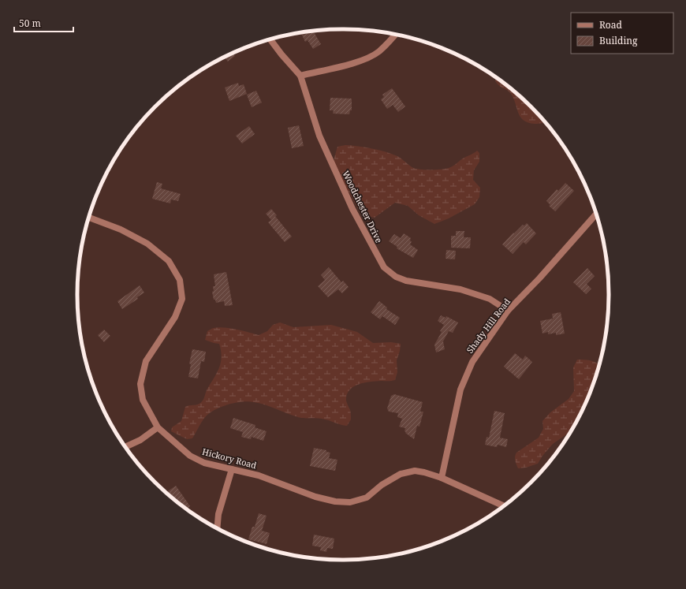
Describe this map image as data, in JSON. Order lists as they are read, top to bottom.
{
  "streets": {
    "street": ["Woodchester Drive", "Shady Hill Road", "Hickory Road"]
  },
  "crossings": [
    ["Woodchester Drive", "Shady Hill Road"],
    ["Shady Hill Road", "Hickory Road"]
  ],
  "legend": ["Road", "Building"],
  "scale_bar": "50 m"
}
